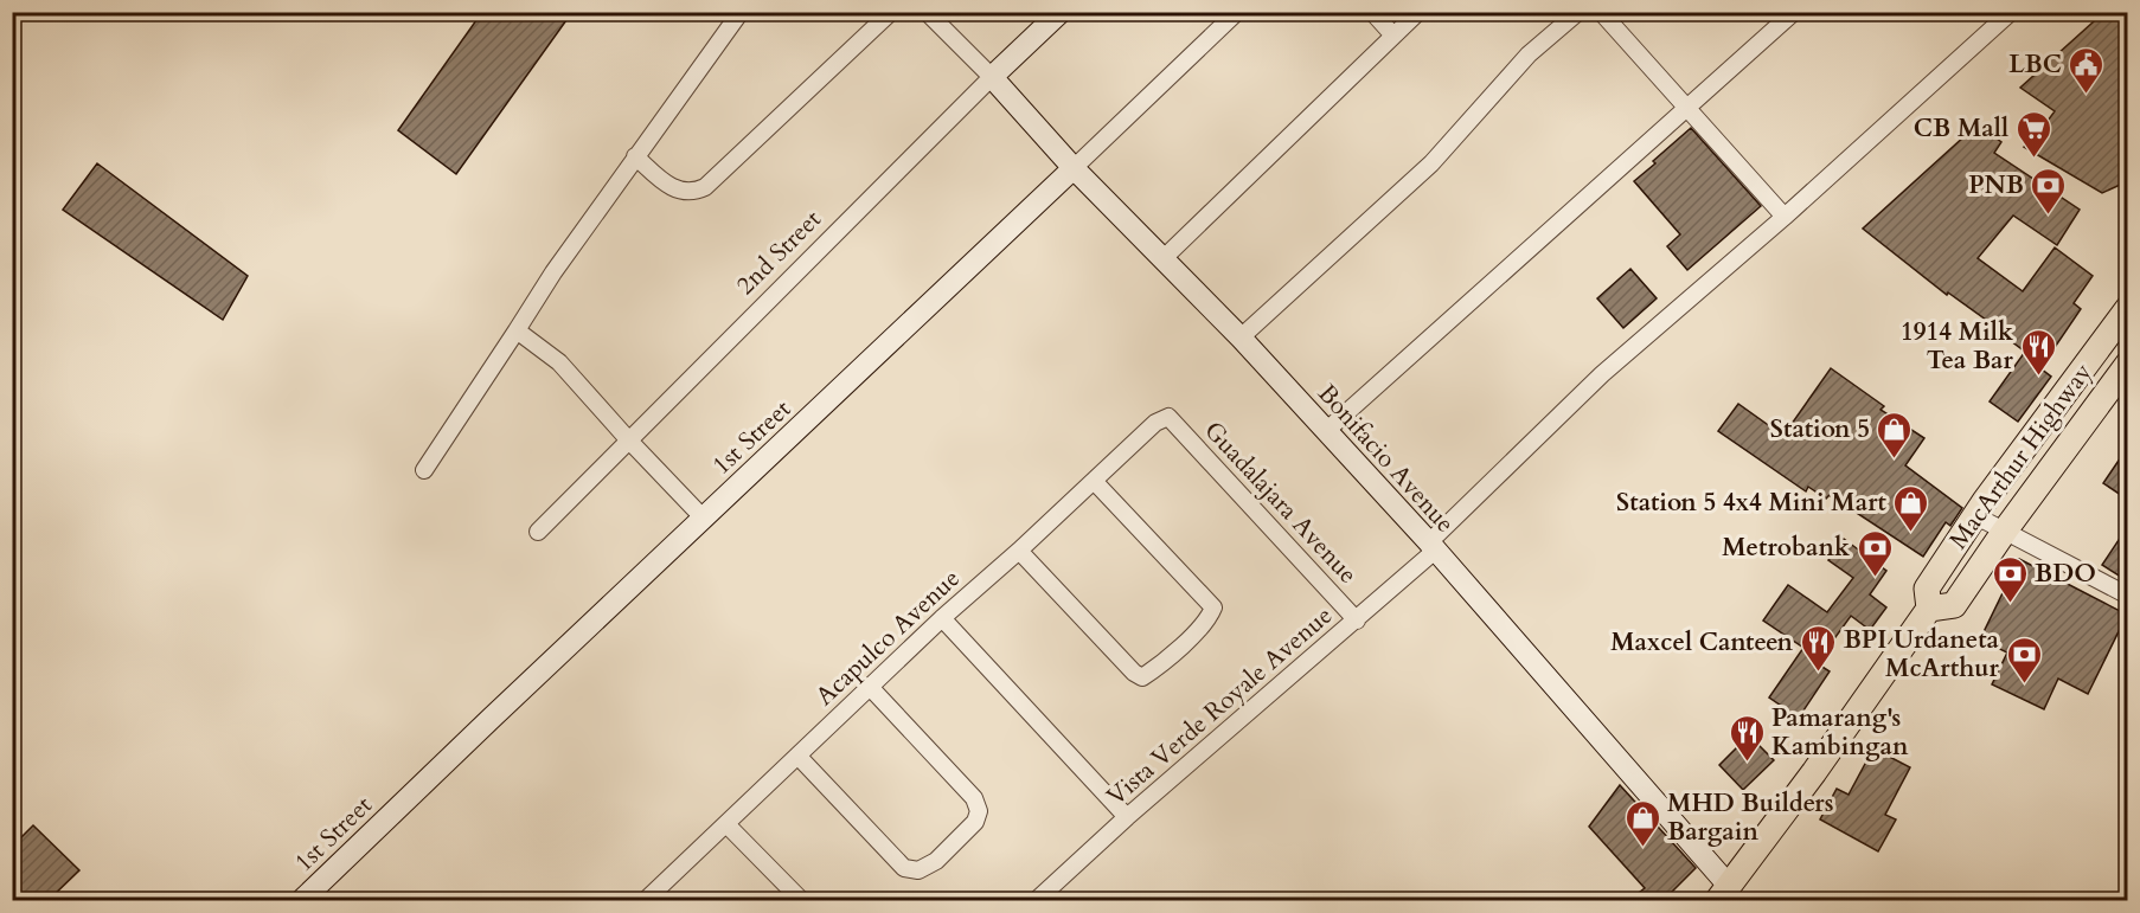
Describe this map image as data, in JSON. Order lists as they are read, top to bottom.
{
  "streets": {
    "main road": ["MacArthur Highway"],
    "street": [
      "2nd Street",
      "1st Street",
      "Bonifacio Avenue",
      "Guadalajara Avenue",
      "Acapulco Avenue",
      "Vista Verde Royale Avenue"
    ]
  },
  "crossings": [
    ["2nd Street", "Bonifacio Avenue"],
    ["1st Street", "Bonifacio Avenue"],
    ["MacArthur Highway", "Bonifacio Avenue"],
    ["Bonifacio Avenue", "Vista Verde Royale Avenue"],
    ["Guadalajara Avenue", "Acapulco Avenue"],
    ["Guadalajara Avenue", "Vista Verde Royale Avenue"]
  ],
  "places": {
    "public building": ["LBC"],
    "supermarket": ["CB Mall"],
    "bank": [
      "PNB",
      "Metrobank",
      "BDO",
      "BPI Urdaneta McArthur"
    ],
    "restaurant": ["1914 Milk Tea Bar", "Maxcel Canteen", "Pamarang's Kambingan"],
    "shop": ["Station 5", "Station 5 4x4 Mini Mart", "MHD Builders Bargain"]
  }
}
